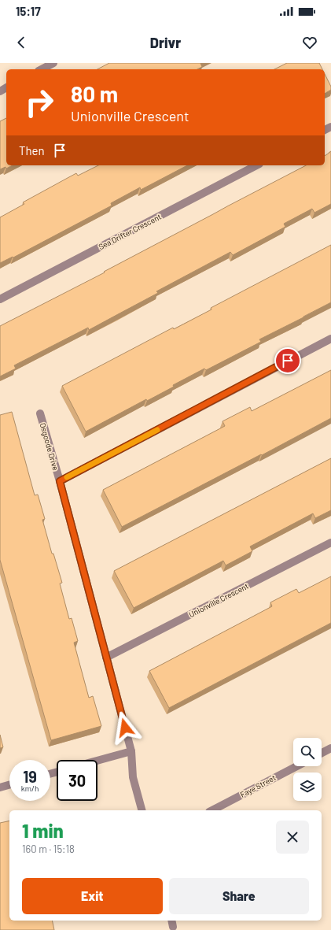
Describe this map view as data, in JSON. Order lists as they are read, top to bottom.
{
  "streets": {
    "street": [
      "Sea Drifter Crescent",
      "Osgoode Drive",
      "Unionville Crescent",
      "Faye Street"
    ]
  },
  "crossings": [
    ["Osgoode Drive", "Unionville Crescent"]
  ],
  "page": {
    "status": "15:17",
    "header": "Drivr",
    "turn": ["80 m", "Unionville Crescent"],
    "then": "Then",
    "speed": "19 km/h",
    "limit": "30",
    "heading": ["1 min", "160 m · 15:18"],
    "buttons": ["Exit", "Share"]
  }
}
